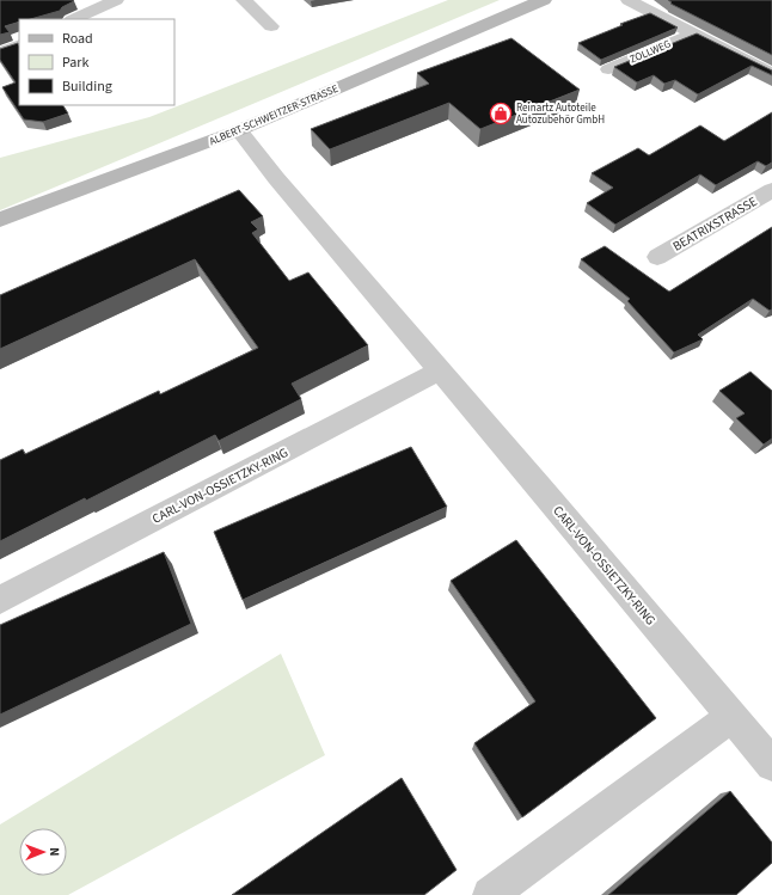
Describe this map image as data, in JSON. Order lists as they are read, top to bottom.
{
  "streets": {
    "street": [
      "ZOLLWEG",
      "ALBERT-SCHWEITZER-STRASSE",
      "BEATRIXSTRASSE",
      "CARL-VON-OSSIETZKY-RING"
    ]
  },
  "crossings": [
    ["ALBERT-SCHWEITZER-STRASSE", "CARL-VON-OSSIETZKY-RING"]
  ],
  "places": {
    "shop": ["Reinartz Autoteile Autozubehör GmbH"]
  },
  "legend": ["Road", "Park", "Building"],
  "north": "right"
}
